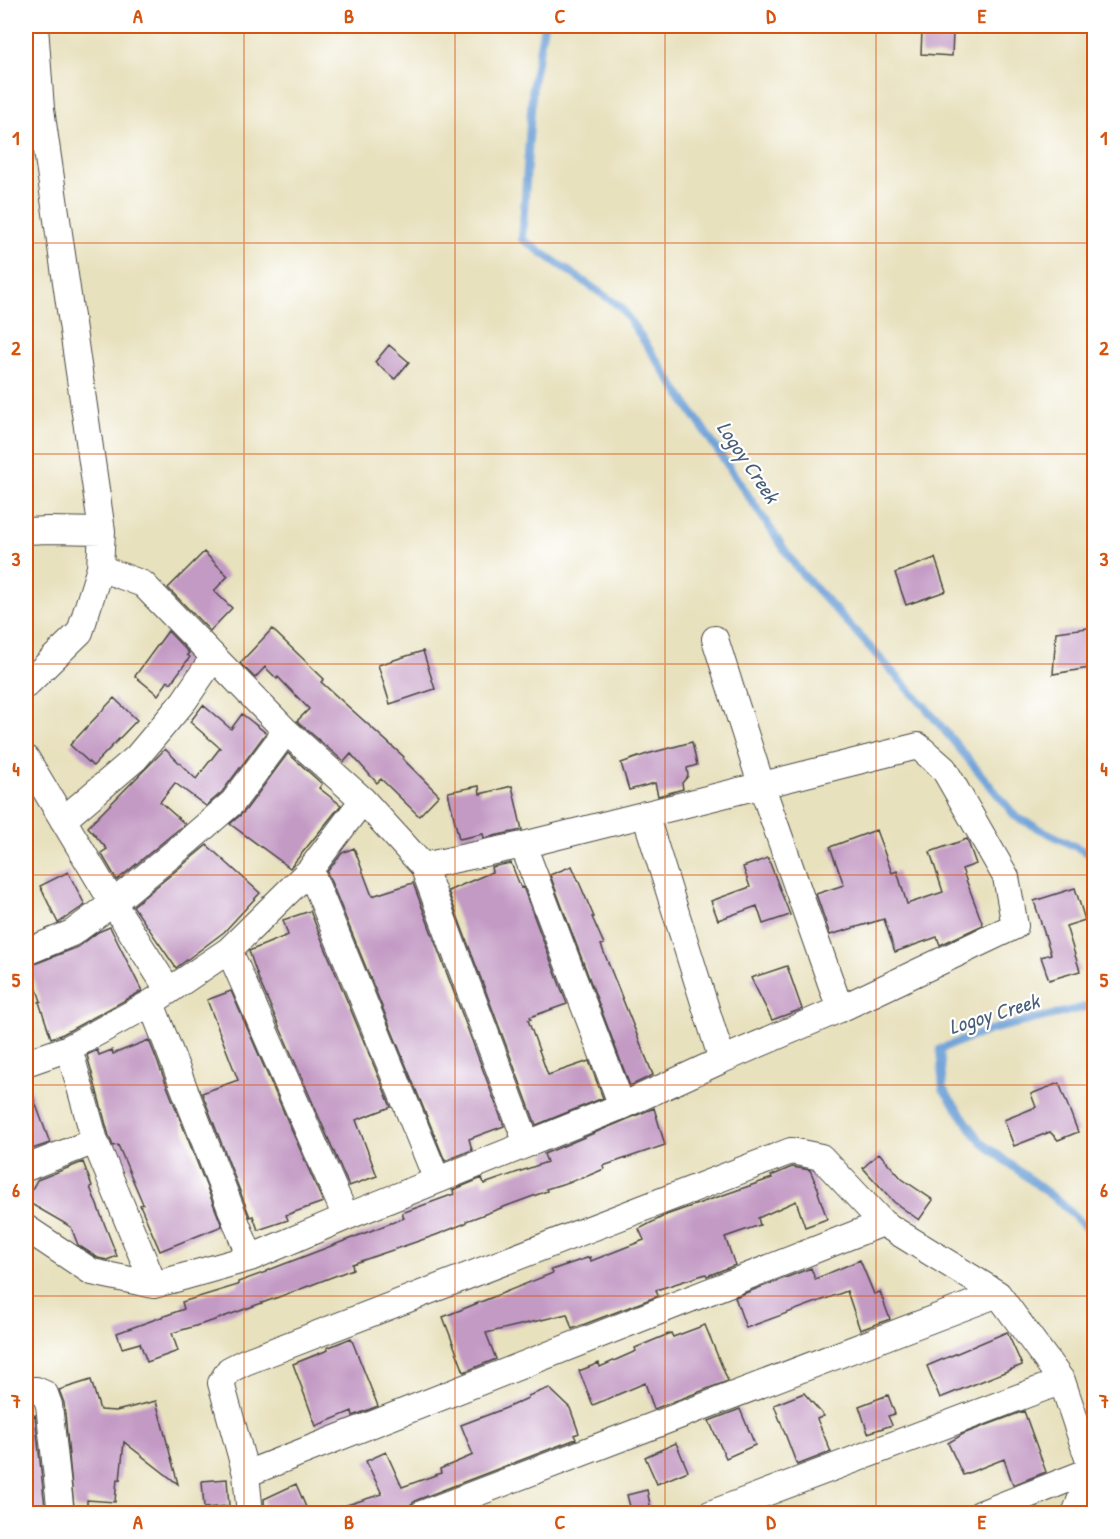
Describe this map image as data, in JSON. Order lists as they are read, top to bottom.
{
  "water": ["Logoy Creek"],
  "grid": {
    "columns": [
      "A",
      "B",
      "C",
      "D",
      "E"
    ],
    "rows": [
      "1",
      "2",
      "3",
      "4",
      "5",
      "6",
      "7"
    ]
  }
}
